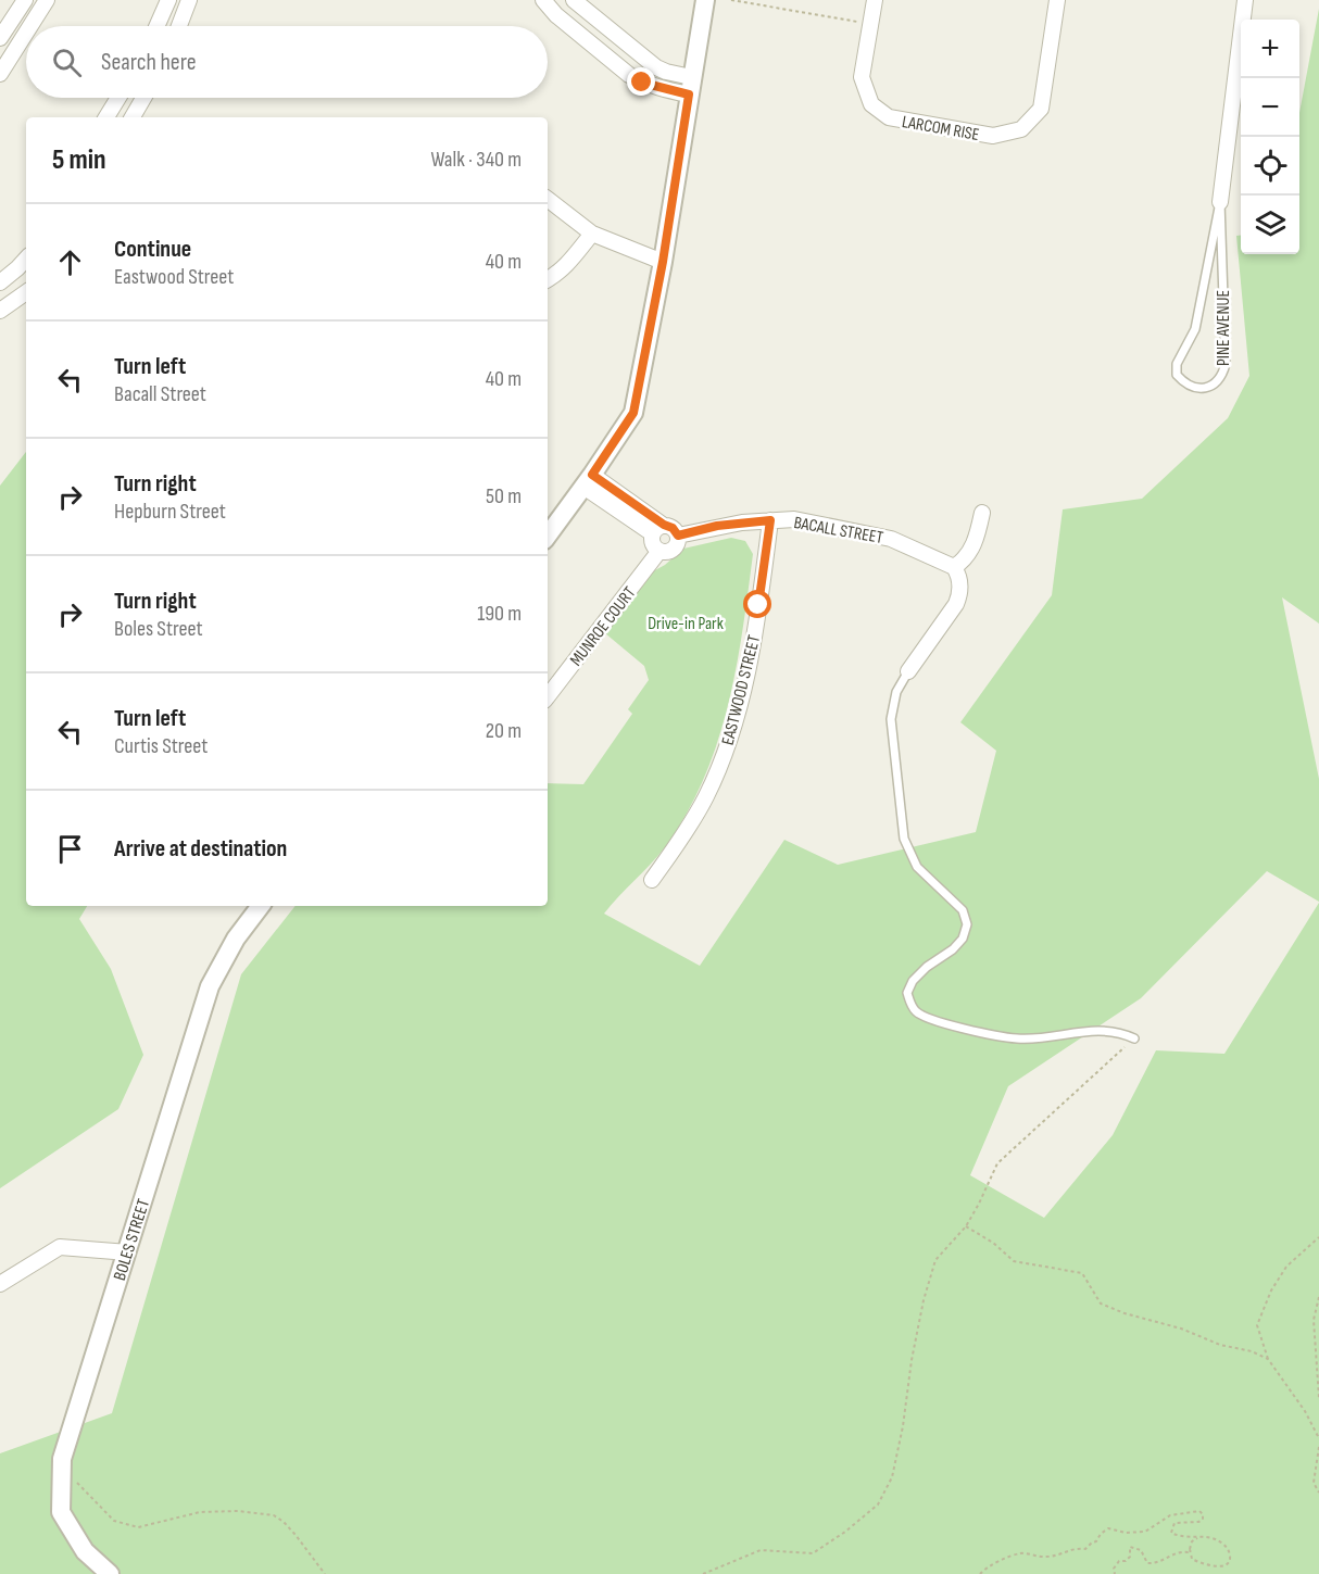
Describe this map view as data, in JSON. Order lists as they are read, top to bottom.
{
  "streets": {
    "street": [
      "LARCOM RISE",
      "PINE AVENUE",
      "BACALL STREET",
      "MUNROE COURT",
      "EASTWOOD STREET",
      "BOLES STREET"
    ]
  },
  "crossings": [
    ["BACALL STREET", "MUNROE COURT"],
    ["BACALL STREET", "EASTWOOD STREET"]
  ],
  "parks": ["Drive-in Park"],
  "page": {
    "map_buttons": ["+", "−"],
    "search": "Search here",
    "heading": ["5 min", "Walk · 340 m"],
    "list": [
      ["Continue", "Eastwood Street", "40 m"],
      ["Turn left", "Bacall Street", "40 m"],
      ["Turn right", "Hepburn Street", "50 m"],
      ["Turn right", "Boles Street", "190 m"],
      ["Turn left", "Curtis Street", "20 m"],
      "Arrive at destination"
    ]
  }
}
